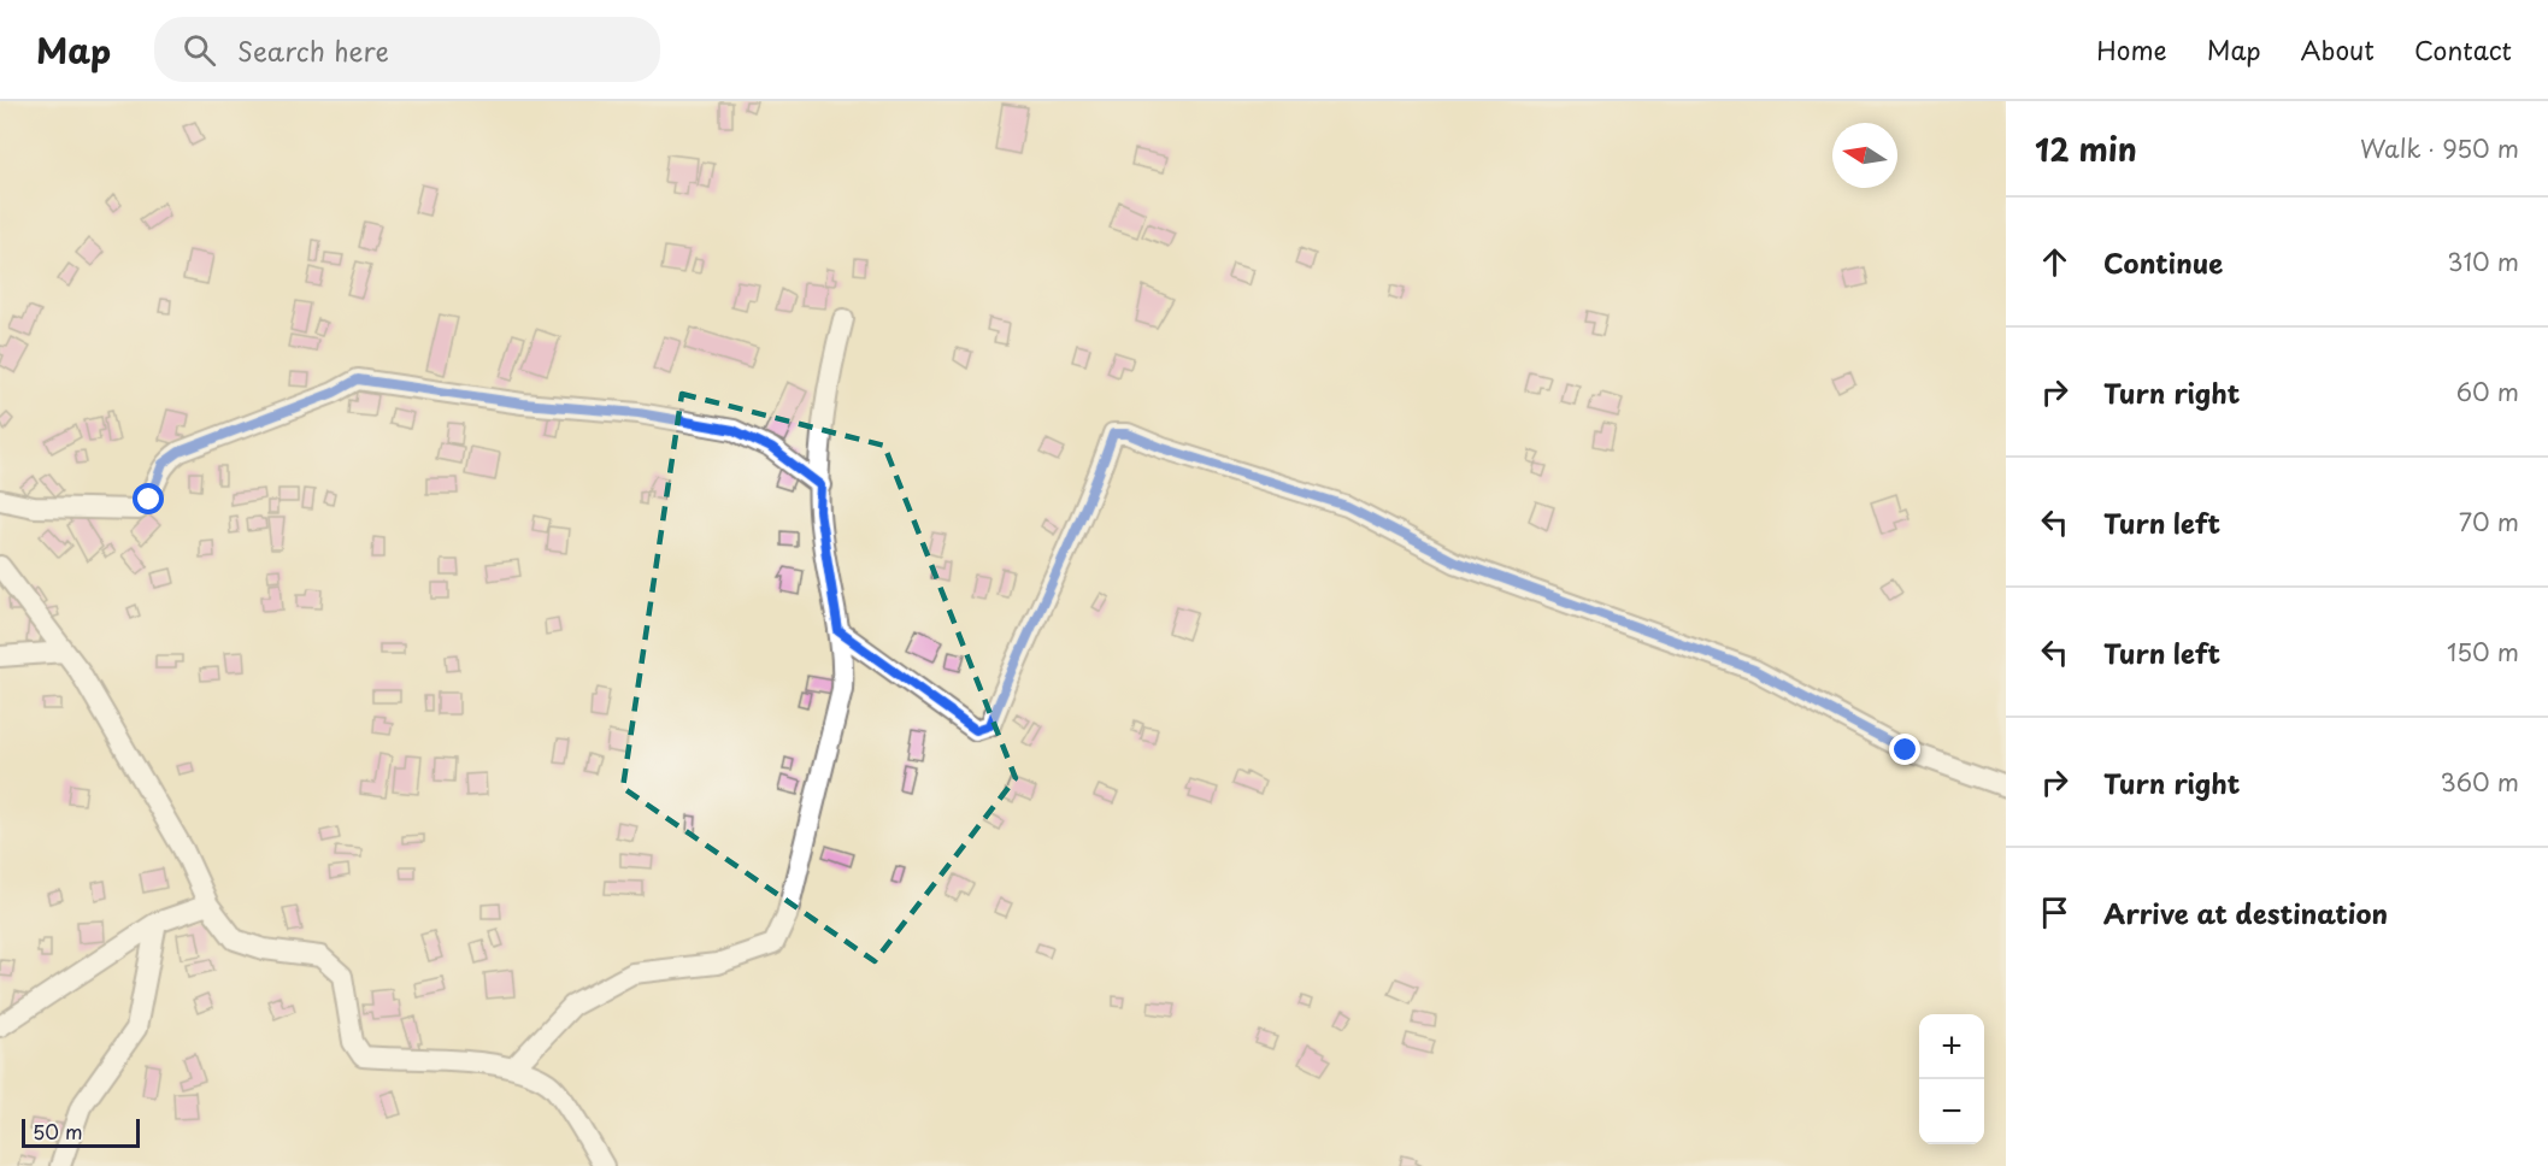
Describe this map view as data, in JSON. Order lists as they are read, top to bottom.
{
  "scale_bar": "50 m",
  "north": "left",
  "page": {
    "header": "Map",
    "search": "Search here",
    "nav": [
      "Home",
      "Map",
      "About",
      "Contact"
    ],
    "heading": ["12 min", "Walk · 950 m"],
    "list": [
      ["Continue", "310 m"],
      ["Turn right", "60 m"],
      ["Turn left", "70 m"],
      ["Turn left", "150 m"],
      ["Turn right", "360 m"],
      "Arrive at destination"
    ],
    "map_buttons": ["+", "−"],
    "scale": "50 m"
  }
}
